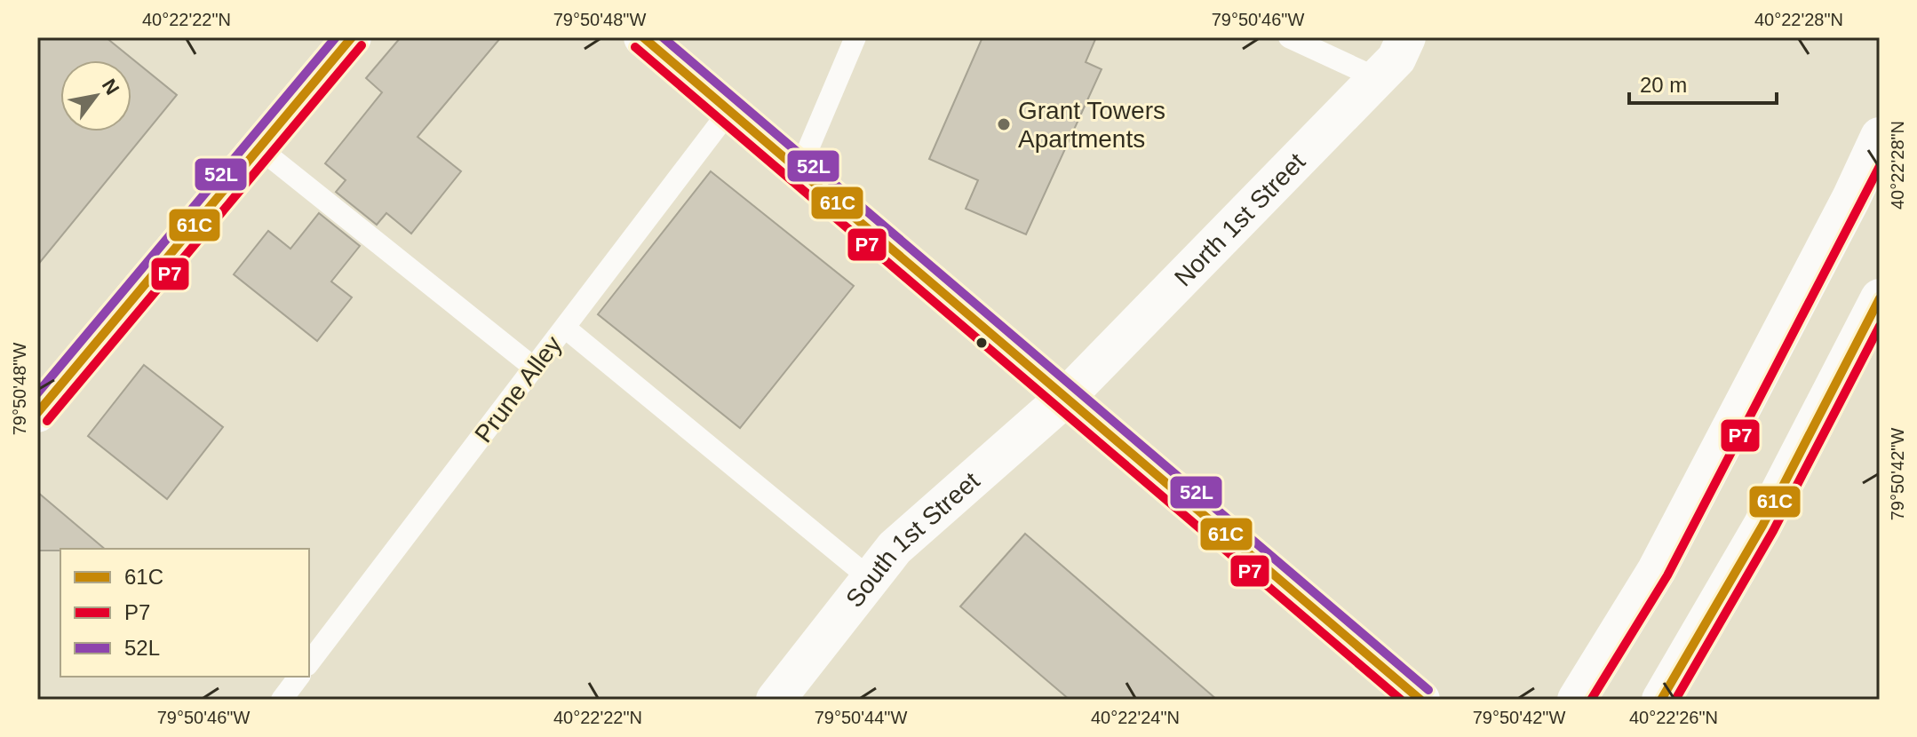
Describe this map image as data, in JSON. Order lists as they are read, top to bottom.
{
  "streets": {
    "street": ["North 1st Street", "South 1st Street"],
    "lane": ["Prune Alley"]
  },
  "crossings": [
    ["North 1st Street", "South 1st Street"]
  ],
  "places": ["Grant Towers Apartments"],
  "lines": ["transit line 61C", "transit line 52L", "transit line P7"],
  "legend": ["61C", "P7", "52L"],
  "scale_bar": "20 m",
  "north": "top right",
  "coordinates": [
    "40°22'22\"N",
    "79°50'48\"W",
    "79°50'46\"W",
    "40°22'28\"N",
    "79°50'42\"W",
    "79°50'44\"W",
    "40°22'24\"N",
    "40°22'26\"N"
  ]
}
